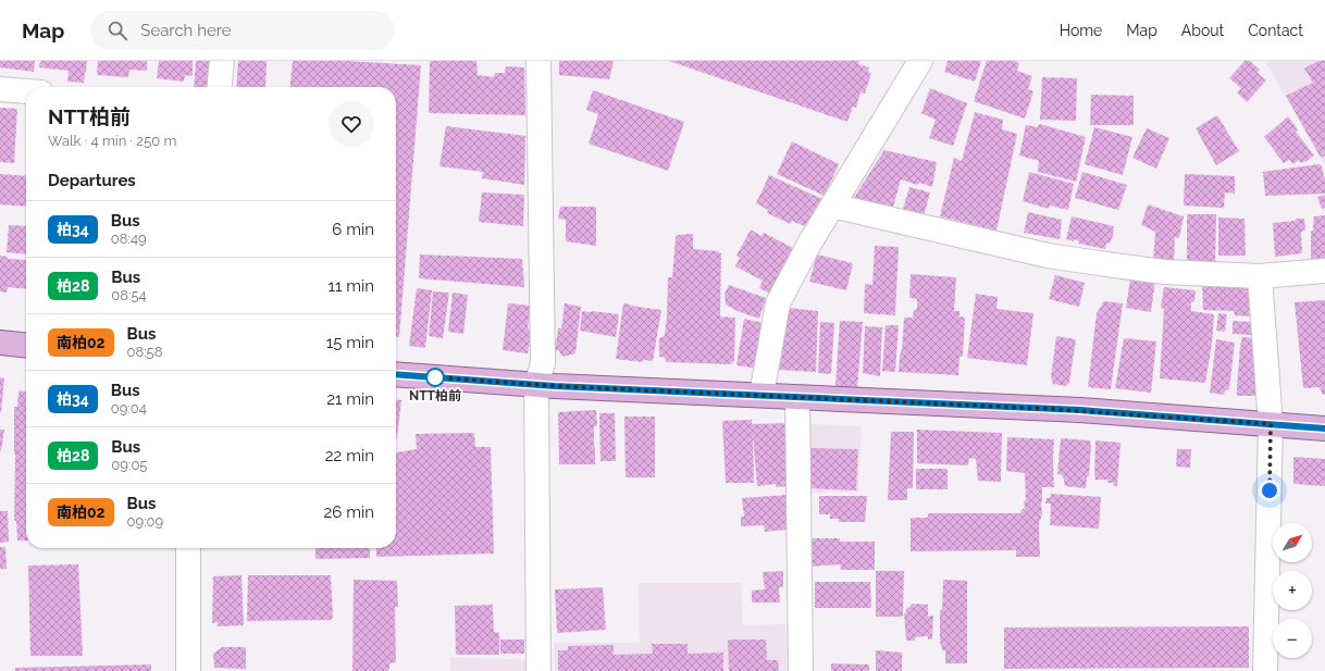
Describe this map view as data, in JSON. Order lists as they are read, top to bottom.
{
  "places": ["NTT柏前"],
  "lines": ["bus line 柏34"],
  "north": "top right",
  "page": {
    "header": "Map",
    "search": "Search here",
    "nav": [
      "Home",
      "Map",
      "About",
      "Contact"
    ],
    "heading": [
      ["NTT柏前", "Walk · 4 min · 250 m"],
      "Departures"
    ],
    "list": [
      {
        "mark": "柏34",
        "name": "Bus",
        "note": "08:49",
        "value": "6 min"
      },
      {
        "mark": "柏28",
        "name": "Bus",
        "note": "08:54",
        "value": "11 min"
      },
      {
        "mark": "南柏02",
        "name": "Bus",
        "note": "08:58",
        "value": "15 min"
      },
      {
        "mark": "柏34",
        "name": "Bus",
        "note": "09:04",
        "value": "21 min"
      },
      {
        "mark": "柏28",
        "name": "Bus",
        "note": "09:05",
        "value": "22 min"
      },
      {
        "mark": "南柏02",
        "name": "Bus",
        "note": "09:09",
        "value": "26 min"
      }
    ],
    "map_buttons": ["+", "−"]
  }
}
